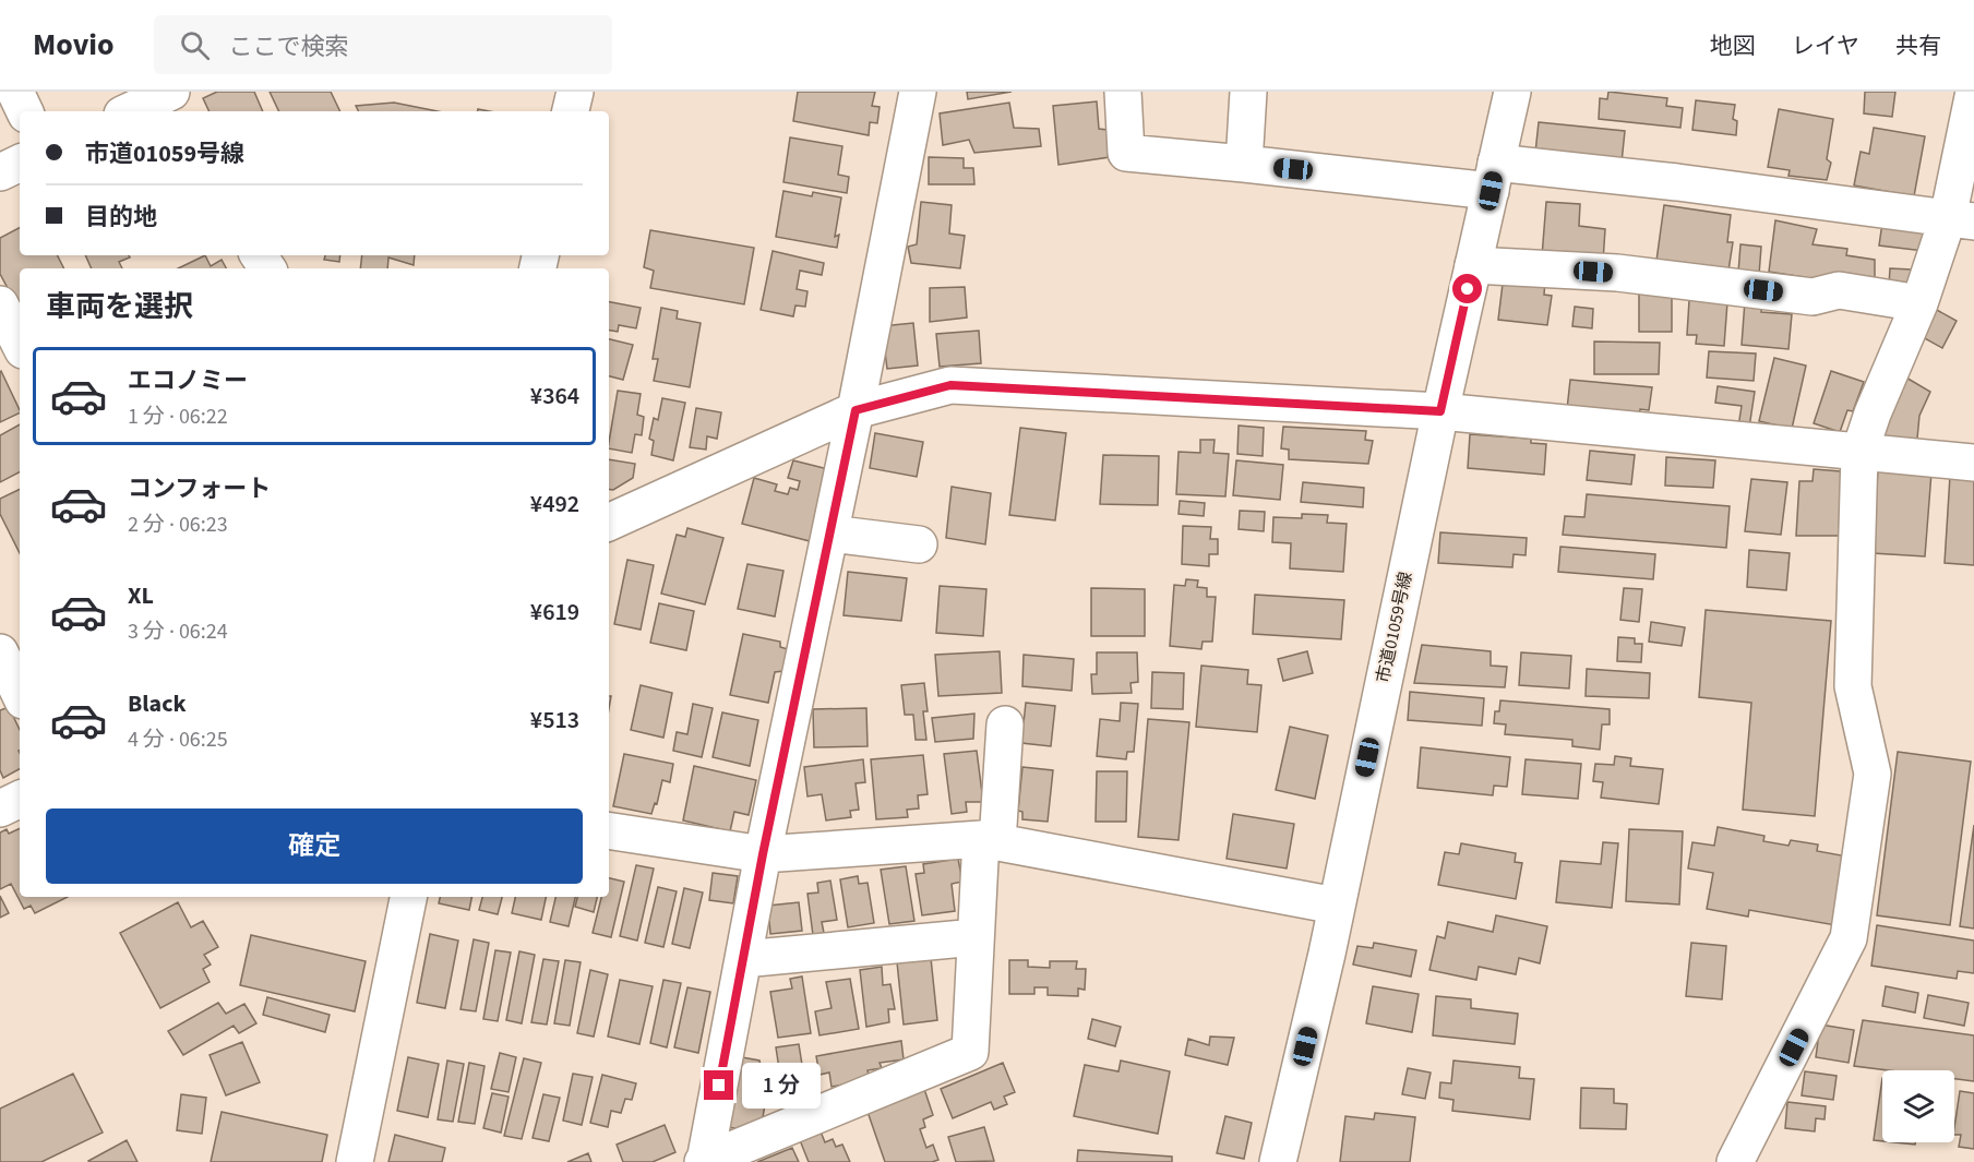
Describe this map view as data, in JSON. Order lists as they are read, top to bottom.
{
  "streets": {
    "street": ["市道01059号線"]
  },
  "page": {
    "header": "Movio",
    "search": "ここで検索",
    "nav": ["地図", "レイヤ", "共有"],
    "banner": ["市道01059号線", "目的地"],
    "heading": "車両を選択",
    "list": [
      {
        "name": "エコノミー",
        "note": "1 分 · 06:22",
        "value": "¥364"
      },
      {
        "name": "コンフォート",
        "note": "2 分 · 06:23",
        "value": "¥492"
      },
      {
        "name": "XL",
        "note": "3 分 · 06:24",
        "value": "¥619"
      },
      {
        "name": "Black",
        "note": "4 分 · 06:25",
        "value": "¥513"
      }
    ],
    "buttons": "確定",
    "bubble": "1 分"
  }
}
